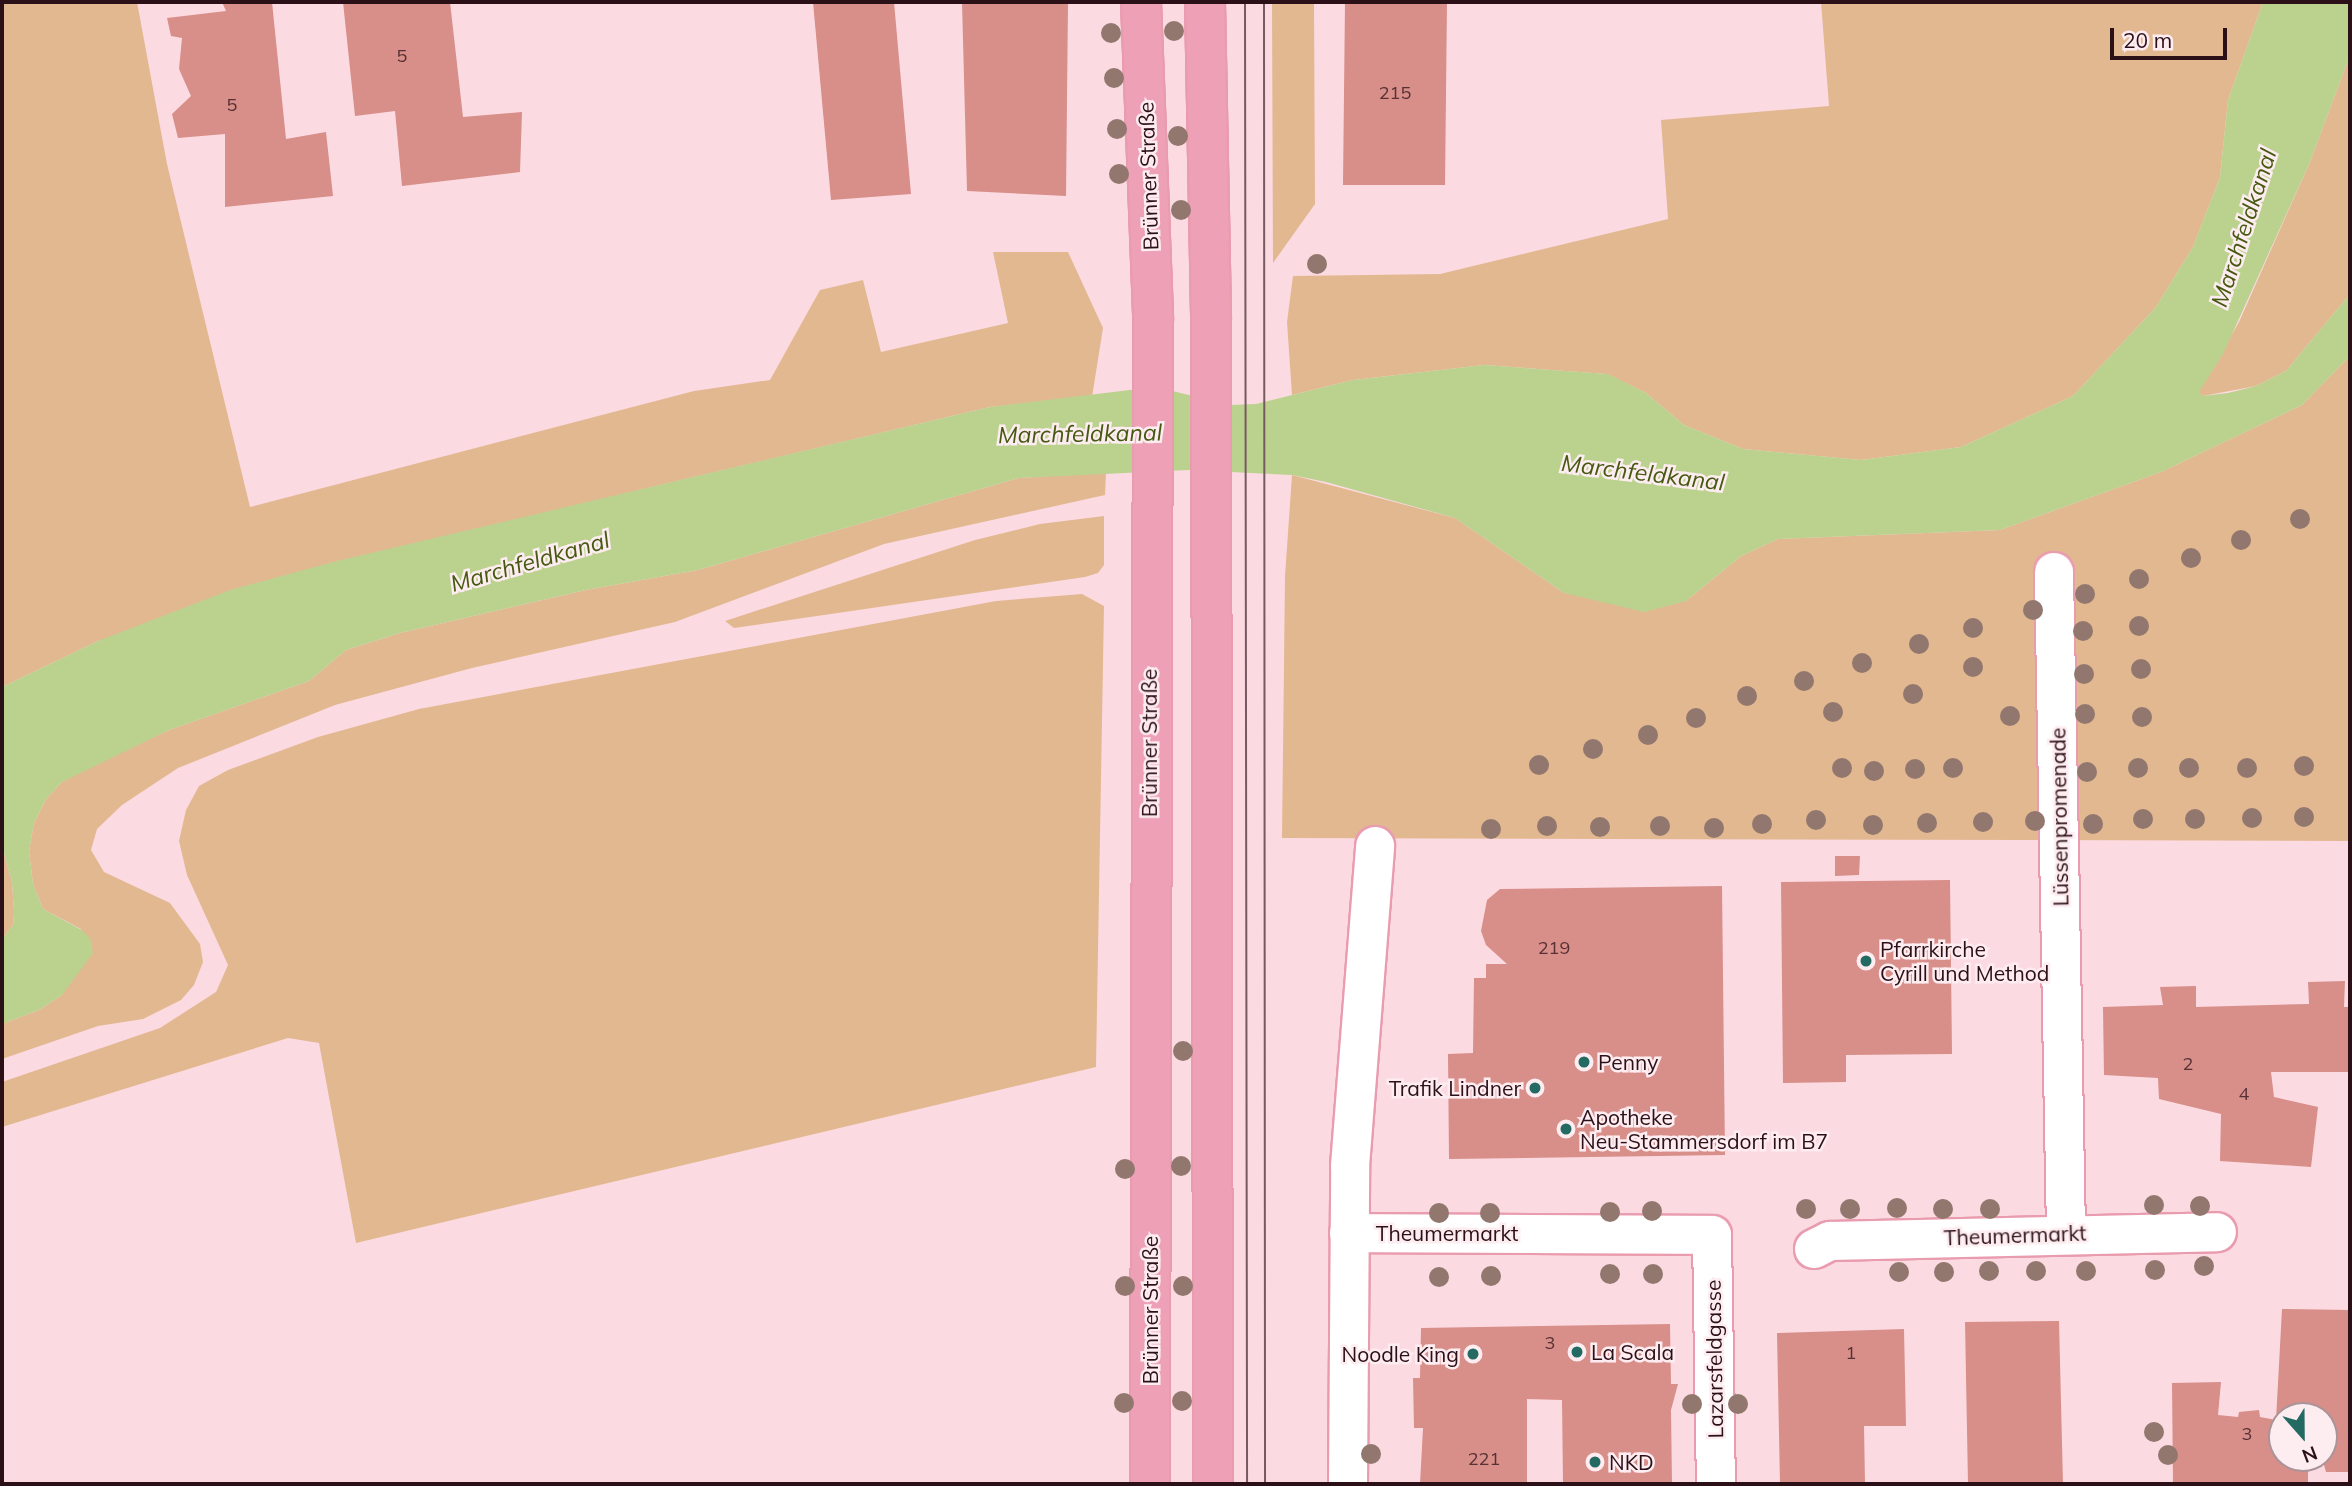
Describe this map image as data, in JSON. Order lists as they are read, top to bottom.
{
  "streets": {
    "main road": ["Brünner Straße"],
    "street": ["Lüssenpromenade", "Theumermarkt", "Lazarsfeldgasse"]
  },
  "crossings": [
    ["Lüssenpromenade", "Theumermarkt"],
    ["Theumermarkt", "Lazarsfeldgasse"]
  ],
  "water": ["Marchfeldkanal"],
  "places": [
    "Pfarrkirche Cyrill und Method",
    "Penny",
    "Trafik Lindner",
    "Apotheke Neu-Stammersdorf im B7",
    "La Scala",
    "Noodle King",
    "NKD"
  ],
  "house_numbers": [
    "5",
    "215",
    "5",
    "219",
    "2",
    "4",
    "3",
    "1",
    "3",
    "221"
  ],
  "scale_bar": "20 m",
  "north": "bottom"
}
